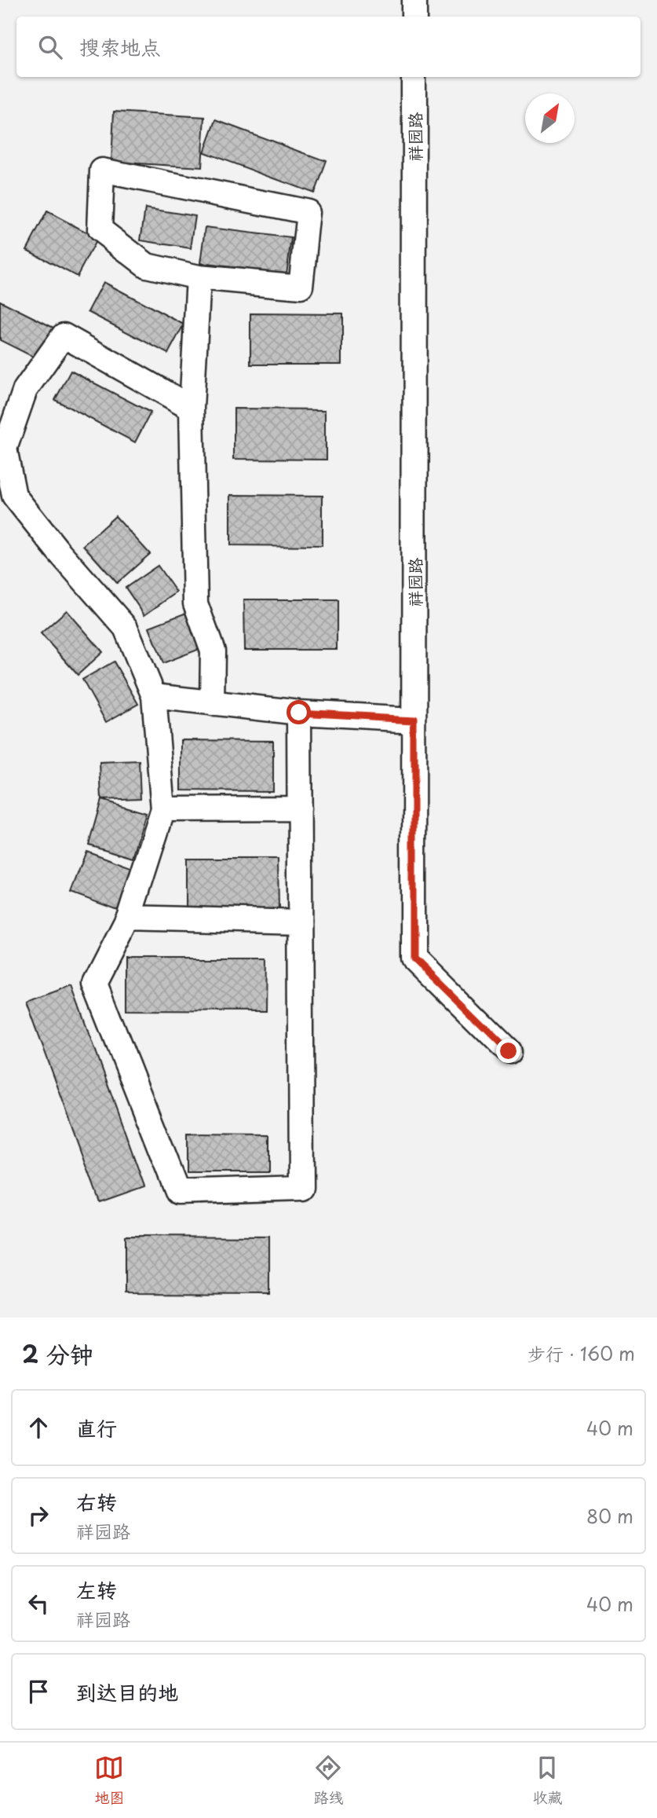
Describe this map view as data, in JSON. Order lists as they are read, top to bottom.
{
  "streets": {
    "street": ["祥园路"]
  },
  "north": "top right",
  "page": {
    "search": "搜索地点",
    "heading": ["2 分钟", "步行 · 160 m"],
    "list": [
      ["直行", "40 m"],
      ["右转", "祥园路", "80 m"],
      ["左转", "祥园路", "40 m"],
      "到达目的地"
    ],
    "nav": ["地图", "路线", "收藏"]
  }
}
